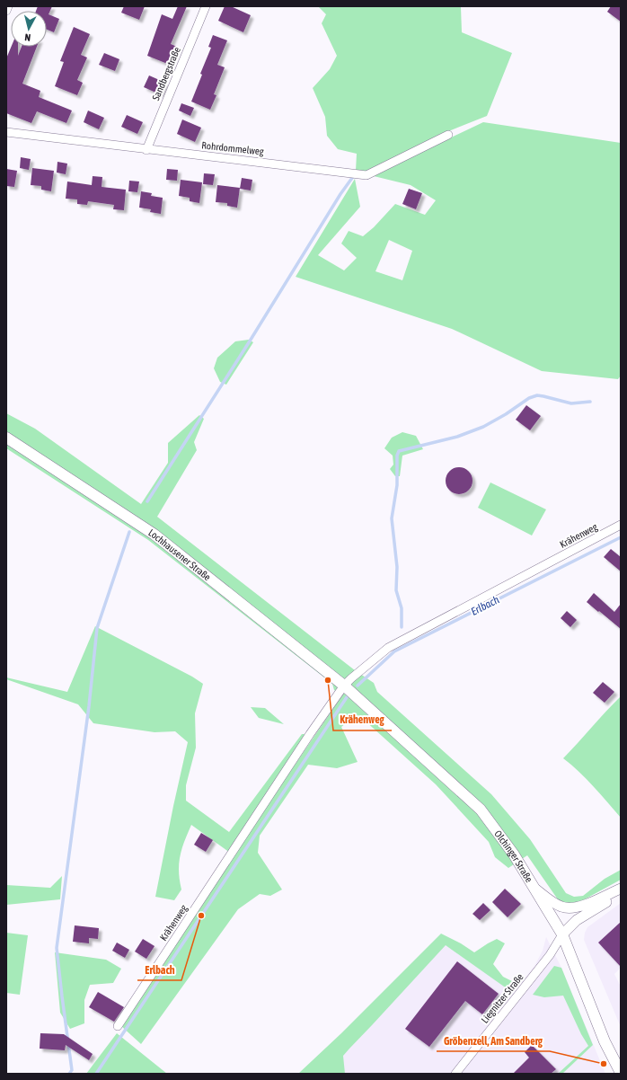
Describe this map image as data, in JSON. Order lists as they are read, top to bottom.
{
  "streets": {
    "main road": ["Lochhausener Straße", "Olchinger Straße"],
    "street": [
      "Sandbergstraße",
      "Rohrdommelweg",
      "Krähenweg",
      "Liegnitzer Straße"
    ]
  },
  "crossings": [
    ["Sandbergstraße", "Rohrdommelweg"],
    ["Krähenweg", "Lochhausener Straße"],
    ["Krähenweg", "Olchinger Straße"],
    ["Lochhausener Straße", "Olchinger Straße"],
    ["Olchinger Straße", "Liegnitzer Straße"]
  ],
  "water": ["Erlbach"],
  "places": ["Krähenweg", "Erlbach", "Gröbenzell, Am Sandberg"],
  "north": "bottom"
}
